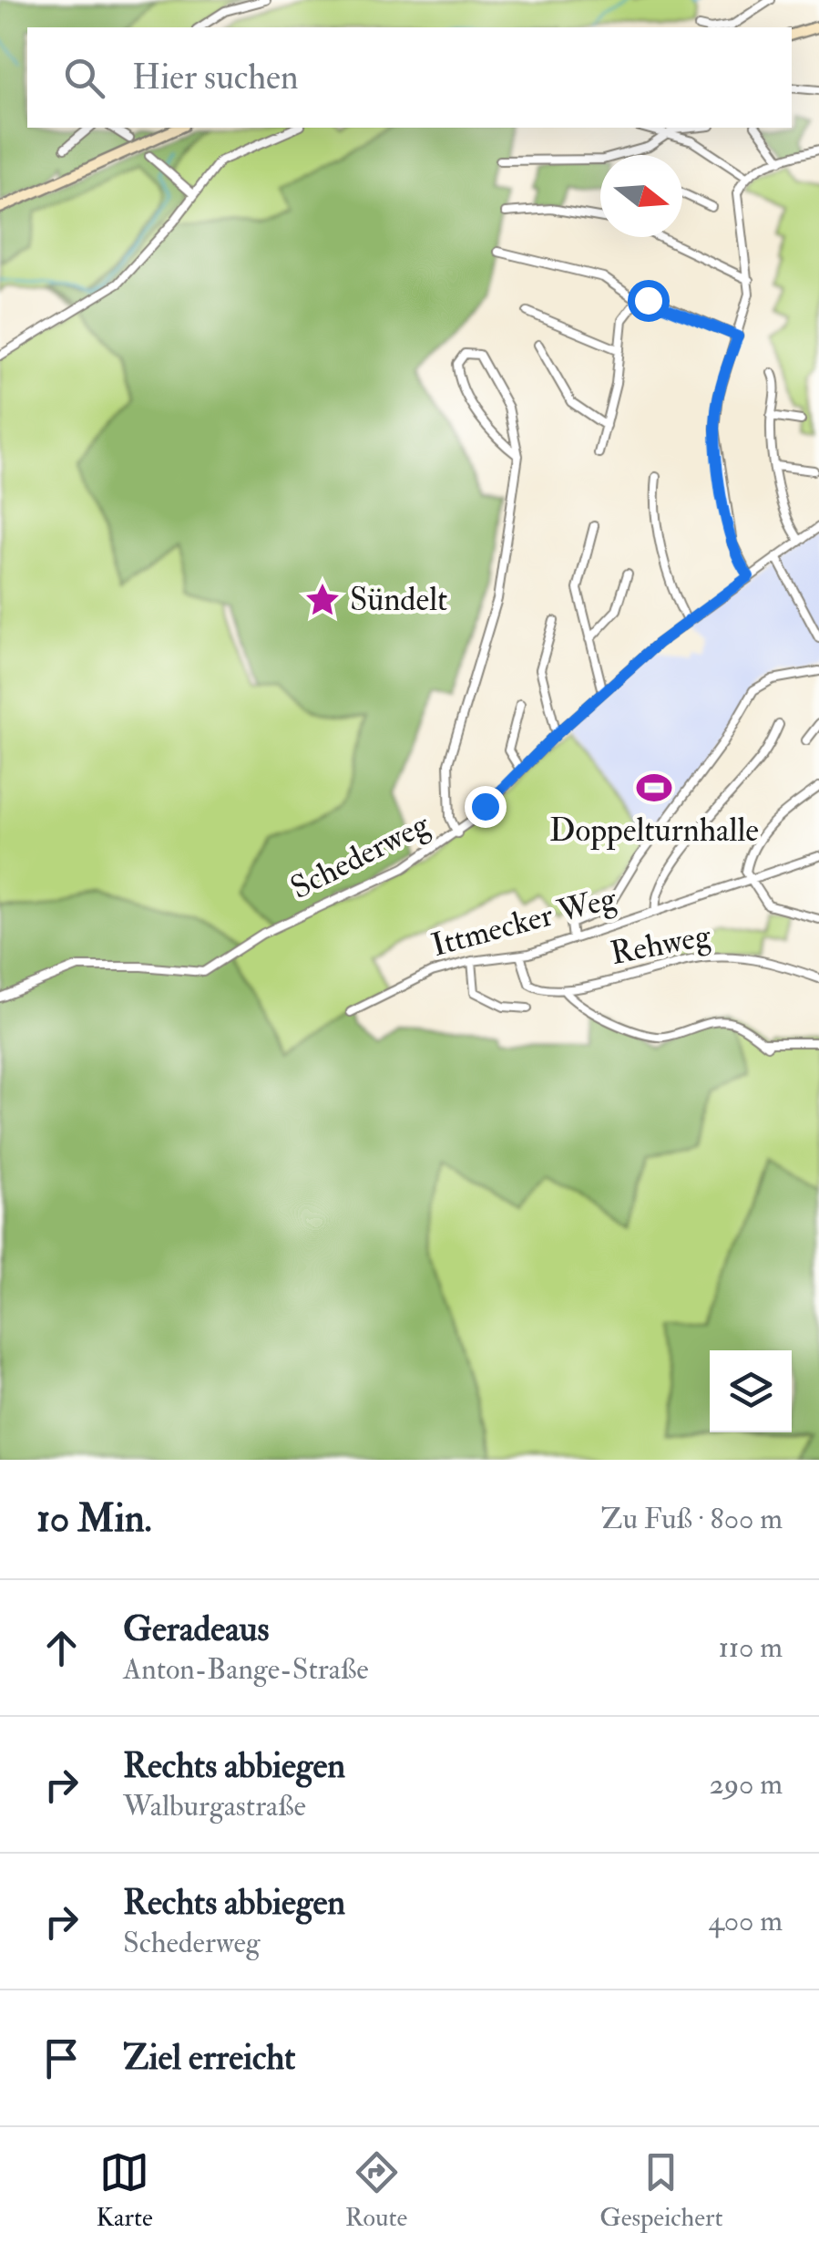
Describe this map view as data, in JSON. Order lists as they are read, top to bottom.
{
  "streets": {
    "street": ["Schederweg", "Ittmecker Weg", "Rehweg"]
  },
  "crossings": [
    ["Ittmecker Weg", "Rehweg"]
  ],
  "places": {
    "place": ["Sündelt"],
    "sports": ["Doppelturnhalle"]
  },
  "north": "right",
  "page": {
    "search": "Hier suchen",
    "heading": ["10 Min.", "Zu Fuß · 800 m"],
    "list": [
      ["Geradeaus", "Anton-Bange-Straße", "110 m"],
      ["Rechts abbiegen", "Walburgastraße", "290 m"],
      ["Rechts abbiegen", "Schederweg", "400 m"],
      "Ziel erreicht"
    ],
    "nav": ["Karte", "Route", "Gespeichert"]
  }
}
